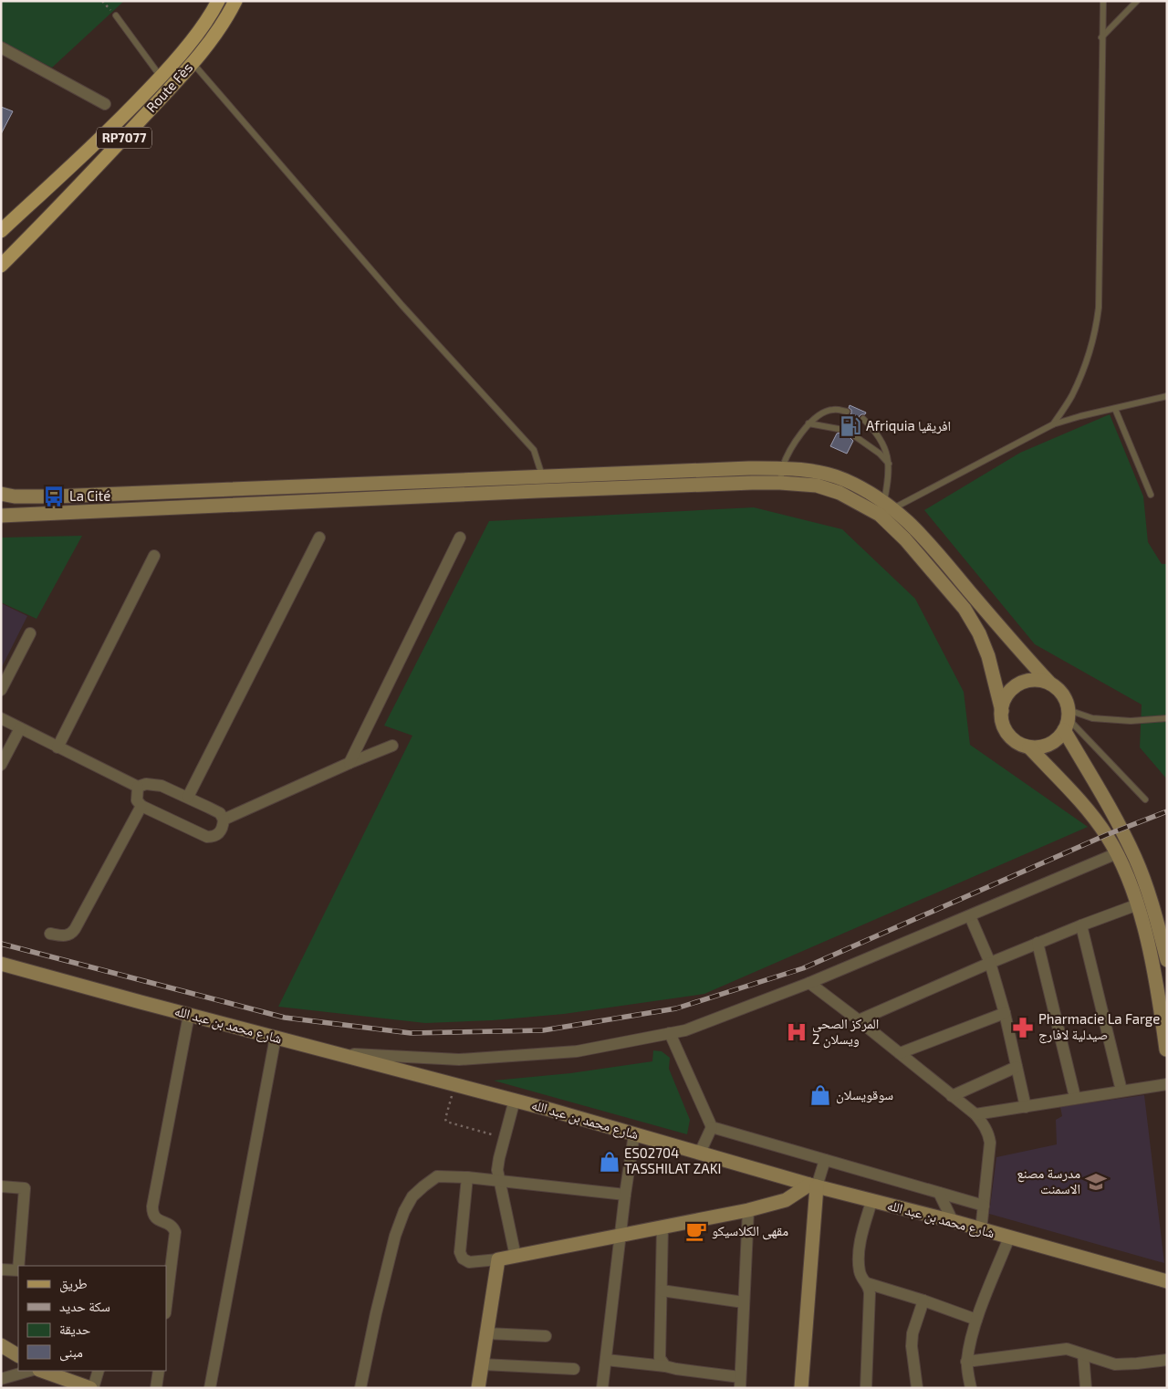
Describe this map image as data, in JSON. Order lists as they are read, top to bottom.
{
  "streets": {
    "main road": ["Route Fès", "RP7077"],
    "street": ["شارع محمد بن عبد الله"]
  },
  "places": {
    "fuel station": ["Afriquia افريقيا"],
    "bus stop": ["La Cité"],
    "pharmacy": ["Pharmacie La Farge صيدلية لافارج"],
    "hospital": ["المركز الصحي ويسلان 2"],
    "shop": ["سوقويسلان", "ES02704 TASSHILAT ZAKI"],
    "school or university": ["مدرسة مصنع الاسمنت"],
    "cafe": ["مقهى الكلاسيكو"]
  },
  "legend": [
    "طريق",
    "سكة حديد",
    "حديقة",
    "مبنى"
  ]
}
